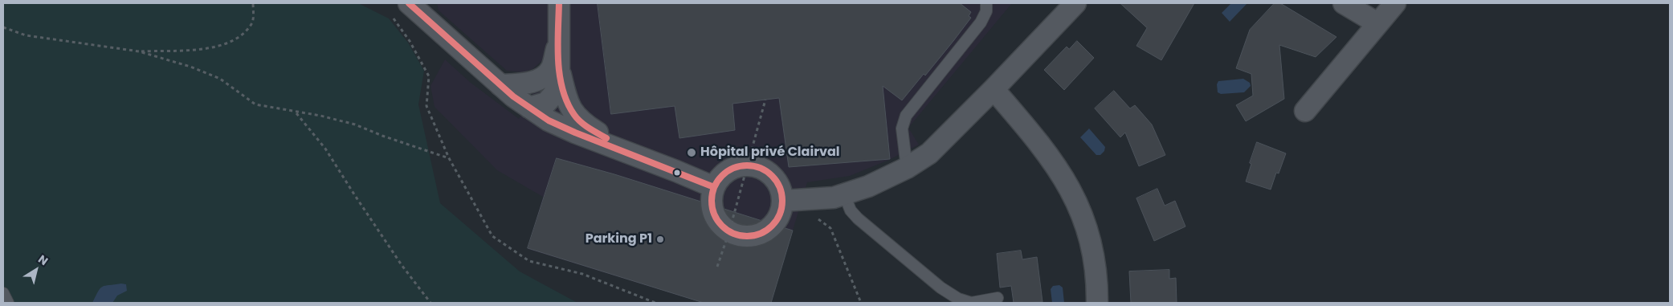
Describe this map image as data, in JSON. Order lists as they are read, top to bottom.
{
  "places": ["Hôpital privé Clairval", "Parking P1"],
  "north": "top right"
}
